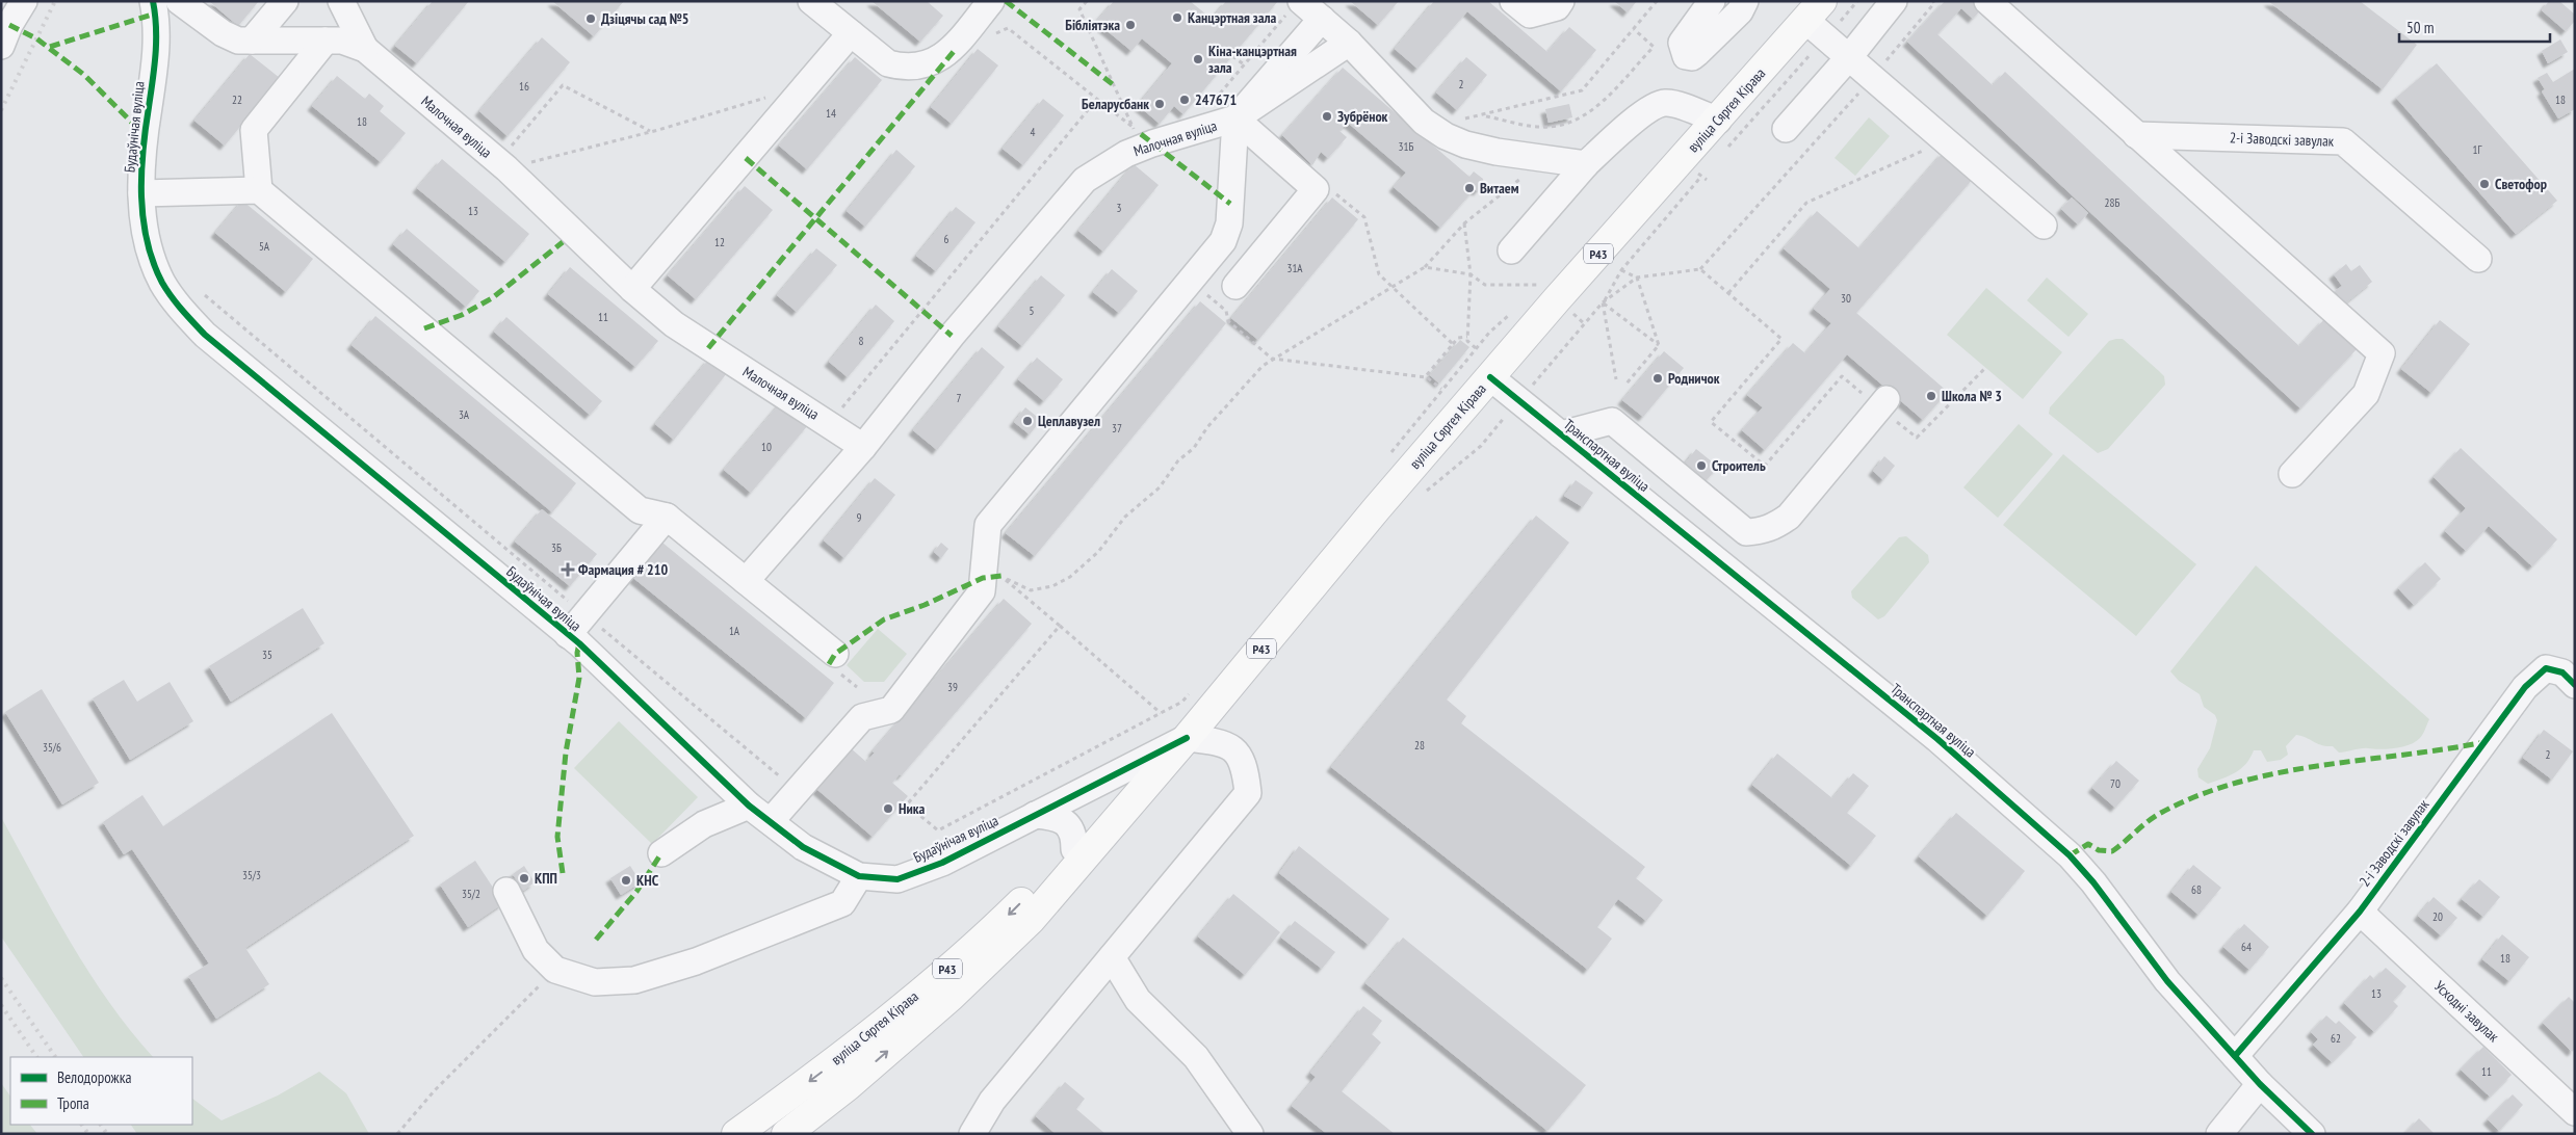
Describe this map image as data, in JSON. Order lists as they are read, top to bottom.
{
  "streets": {
    "main road": ["вуліца Сяргея Кірава", "Р43"],
    "street": [
      "Будаўнічая вуліца",
      "Малочная вуліца",
      "2-і Заводскі завулак",
      "Транспартная вуліца",
      "Усходні завулак"
    ]
  },
  "crossings": [
    ["вуліца Сяргея Кірава", "Будаўнічая вуліца"],
    ["вуліца Сяргея Кірава", "Транспартная вуліца"],
    ["2-і Заводскі завулак", "Транспартная вуліца"],
    ["2-і Заводскі завулак", "Усходні завулак"]
  ],
  "places": {
    "other": [
      "Канцэртная зала",
      "Дзіцячы сад №5",
      "Бібліятэка",
      "Кіна-канцэртная зала",
      "247671",
      "Беларусбанк",
      "Зубрёнок",
      "Светофор",
      "Витаем",
      "Родничок",
      "Школа № 3",
      "Цеплавузел",
      "Строитель",
      "Ника",
      "КПП",
      "КНС"
    ],
    "health": ["Фармация # 210"]
  },
  "house_numbers": [
    "2",
    "16",
    "22",
    "18",
    "14",
    "18",
    "4",
    "31Б",
    "1Г",
    "28Б",
    "3",
    "13",
    "6",
    "12",
    "5А",
    "31А",
    "30",
    "5",
    "11",
    "8",
    "7",
    "3А",
    "37",
    "10",
    "9",
    "3Б",
    "1А",
    "35",
    "39",
    "28",
    "35/6",
    "2",
    "70",
    "35/3",
    "68",
    "35/2",
    "20",
    "64",
    "18",
    "13",
    "62",
    "11"
  ],
  "legend": ["Велодорожка", "Тропа"],
  "scale_bar": "50 m"
}
